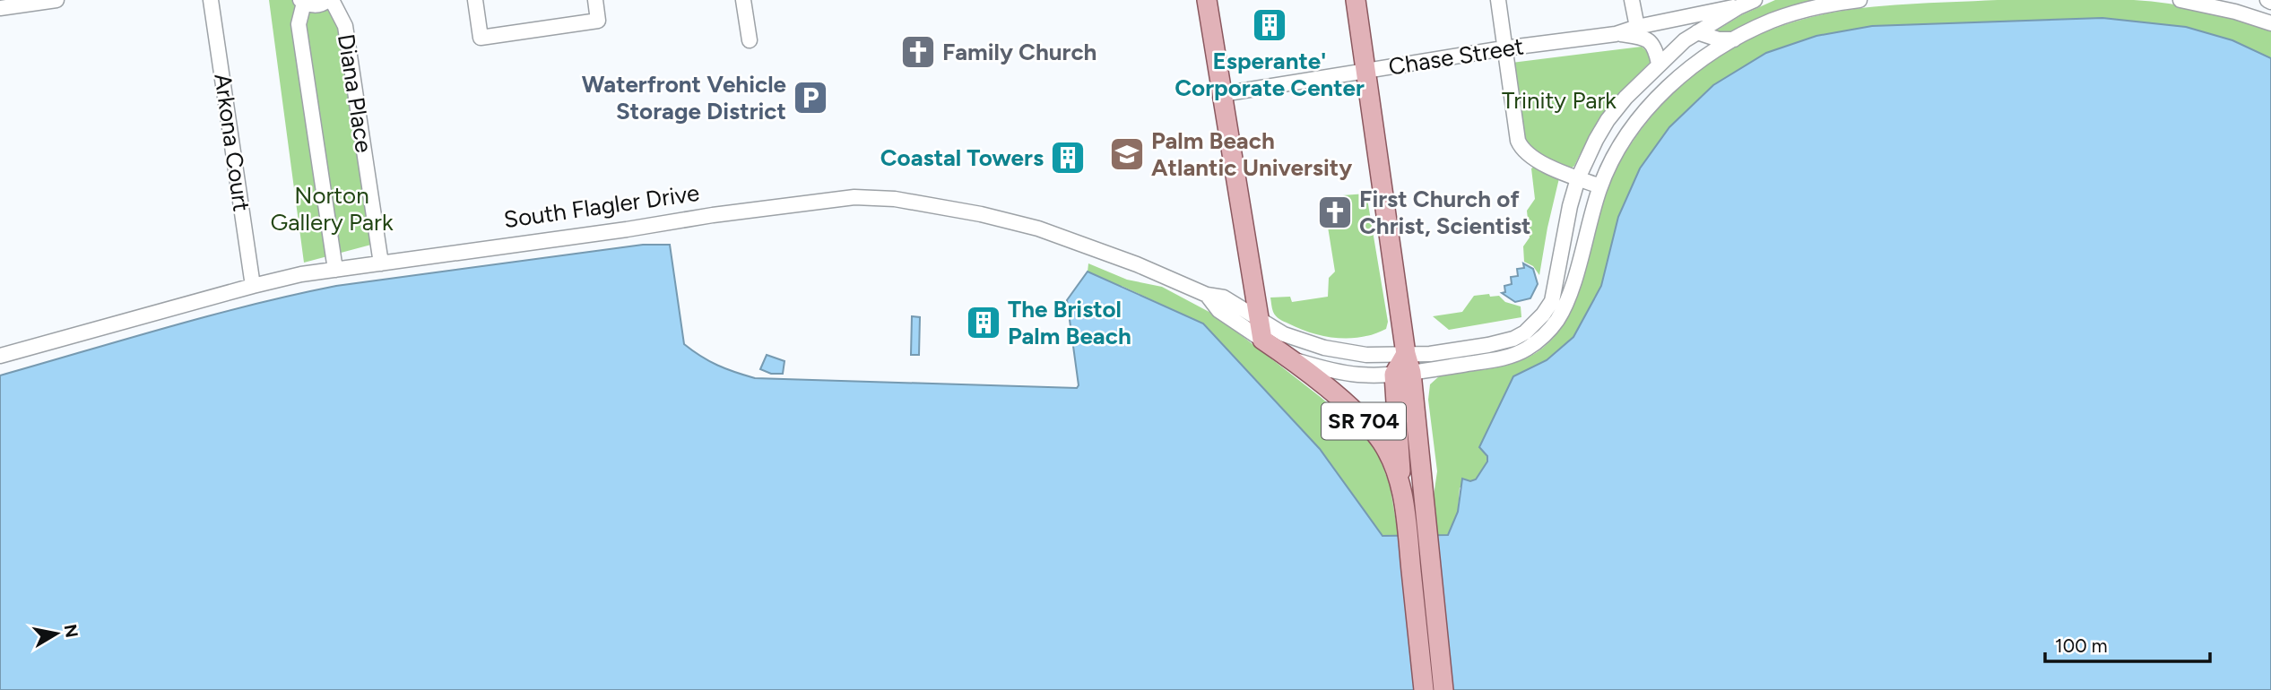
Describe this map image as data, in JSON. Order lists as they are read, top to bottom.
{
  "streets": {
    "main road": ["South Flagler Drive", "SR 704"],
    "street": ["Chase Street", "Diana Place", "Arkona Court"]
  },
  "crossings": [
    ["Chase Street", "South Flagler Drive"],
    ["Chase Street", "SR 704"],
    ["Diana Place", "South Flagler Drive"],
    ["Arkona Court", "South Flagler Drive"],
    ["South Flagler Drive", "SR 704"]
  ],
  "parks": ["Trinity Park", "Norton Gallery Park"],
  "places": {
    "building": ["Esperante' Corporate Center", "Coastal Towers", "The Bristol Palm Beach"],
    "church": ["Family Church", "First Church of Christ, Scientist"],
    "parking": ["Waterfront Vehicle Storage District"],
    "school or university": ["Palm Beach Atlantic University"]
  },
  "scale_bar": "100 m",
  "north": "right"
}
